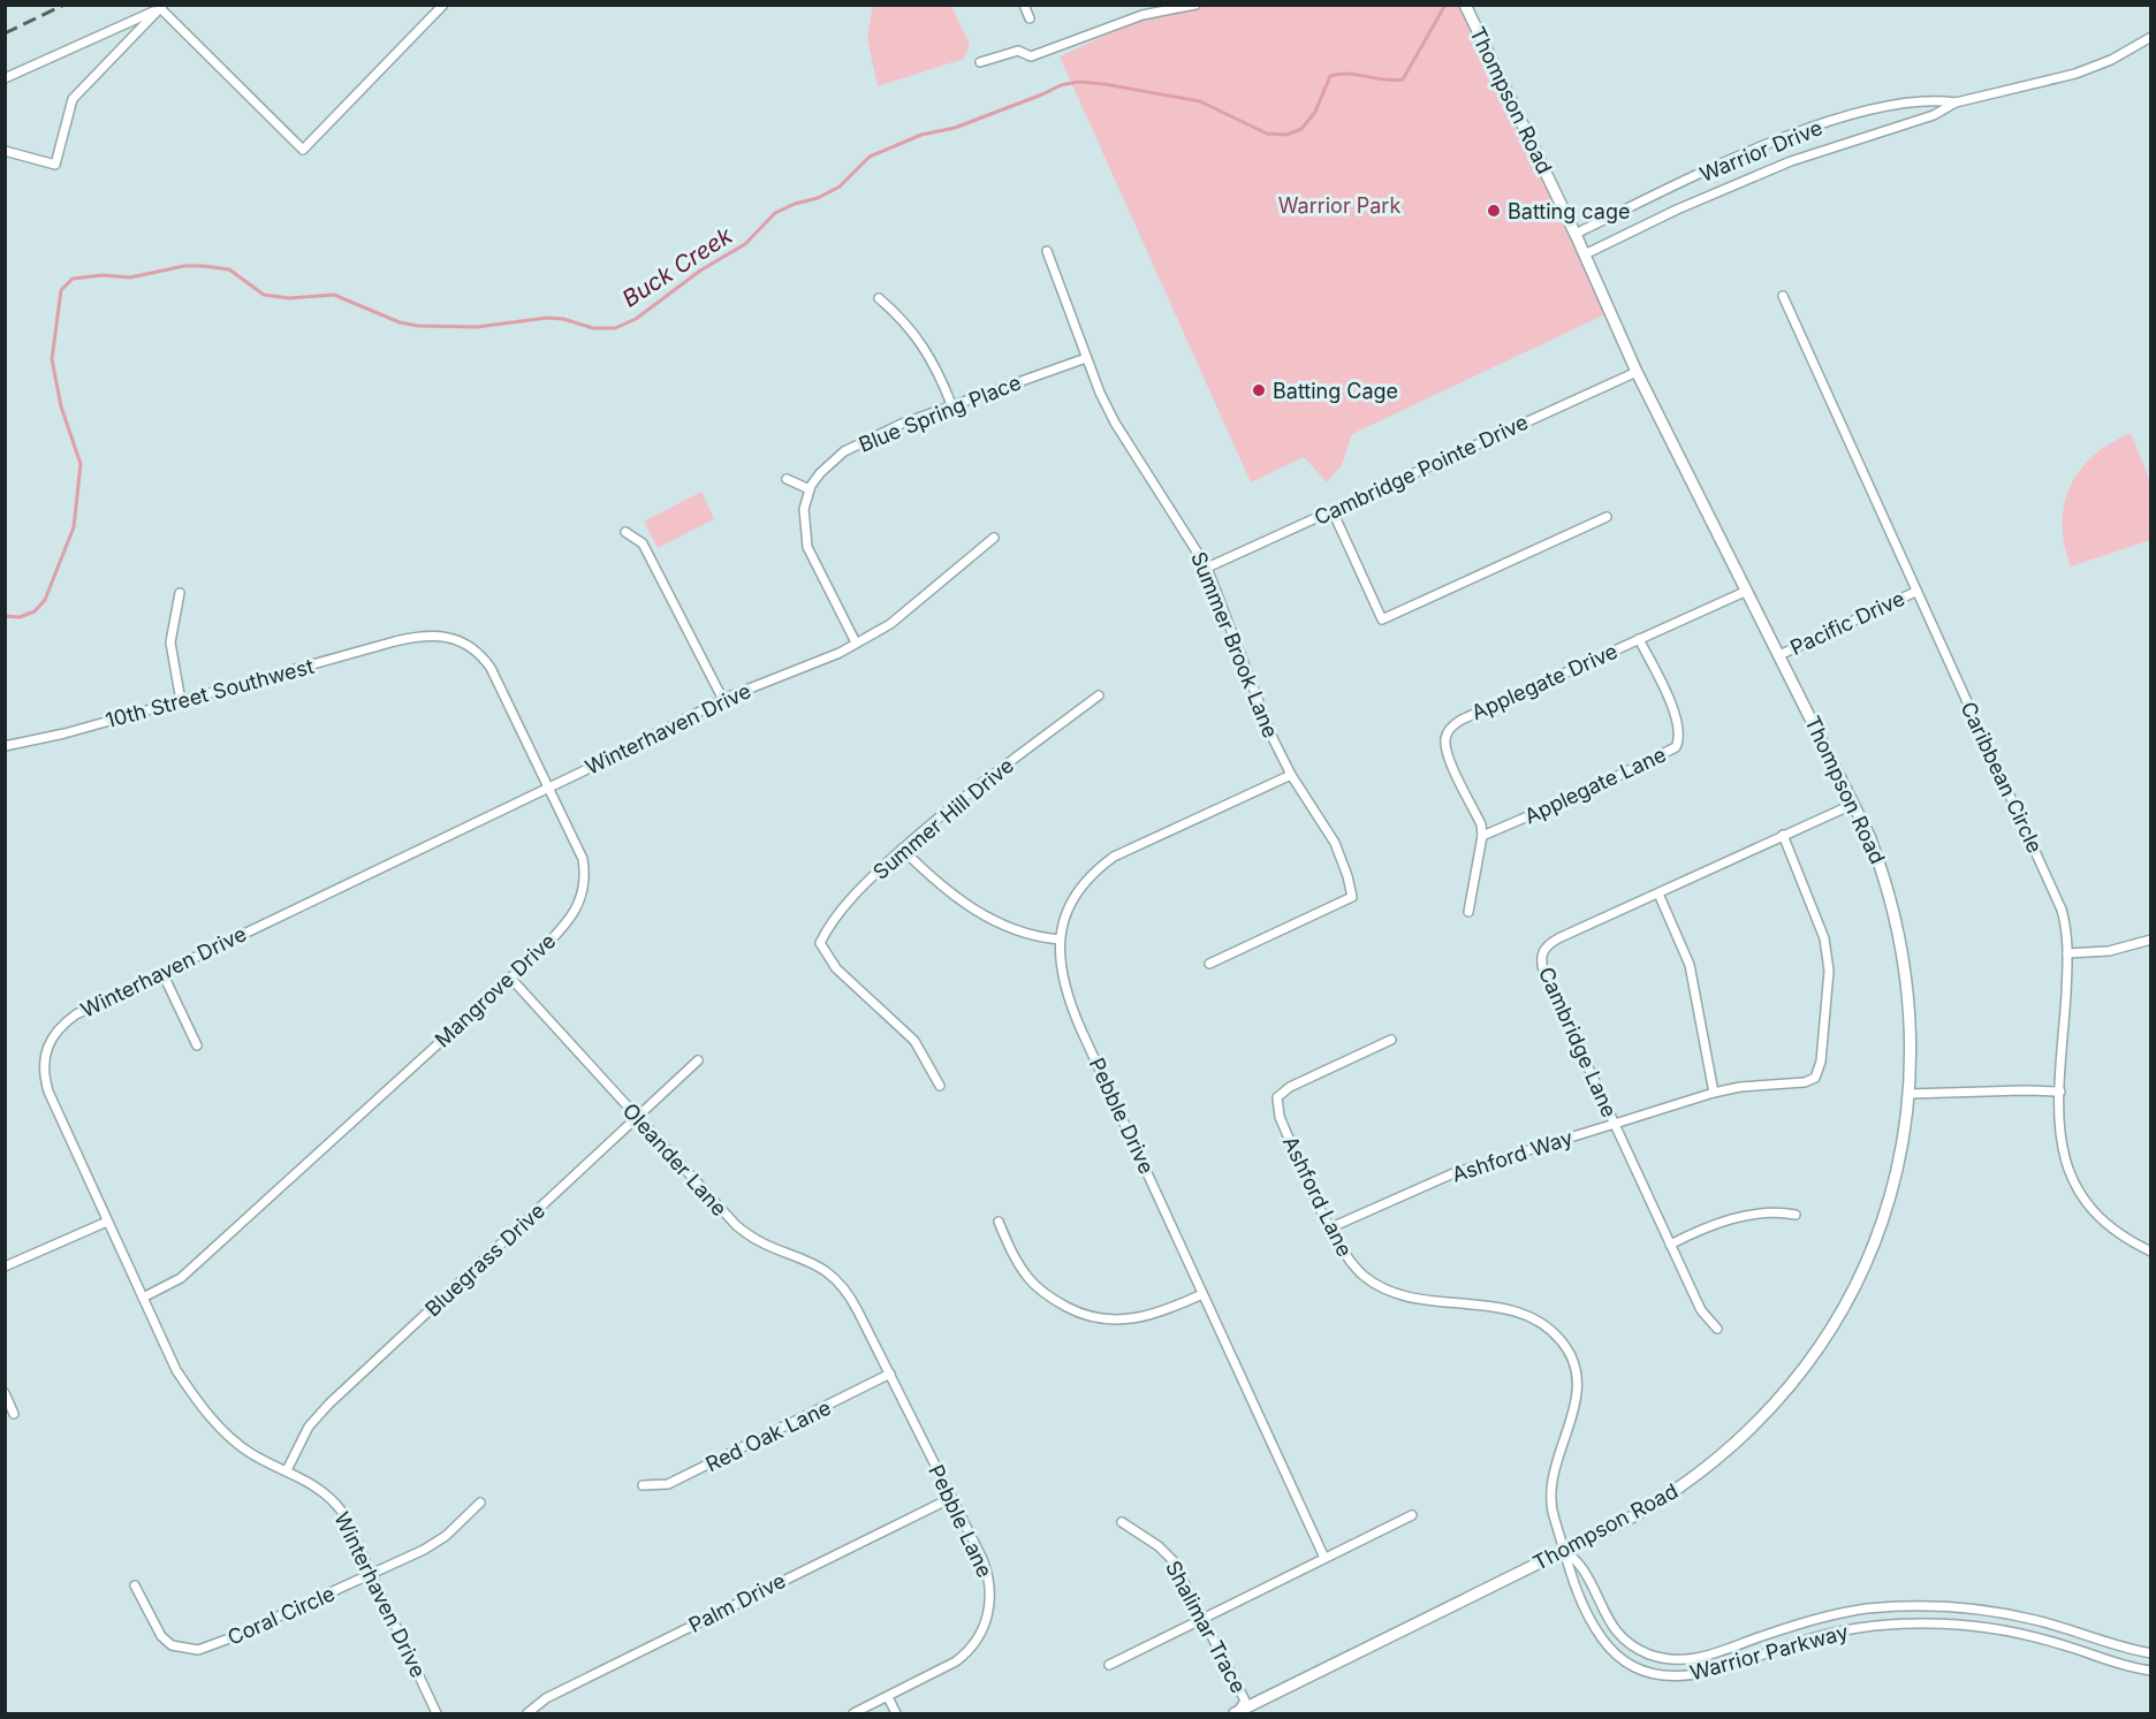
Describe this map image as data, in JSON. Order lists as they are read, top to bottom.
{
  "streets": {
    "street": [
      "Thompson Road",
      "Warrior Drive",
      "Blue Spring Place",
      "Cambridge Pointe Drive",
      "Pacific Drive",
      "Summer Brook Lane",
      "Applegate Drive",
      "10th Street Southwest",
      "Winterhaven Drive",
      "Caribbean Circle",
      "Applegate Lane",
      "Summer Hill Drive",
      "Mangrove Drive",
      "Cambridge Lane",
      "Pebble Drive",
      "Ashford Way",
      "Oleander Lane",
      "Ashford Lane",
      "Bluegrass Drive",
      "Red Oak Lane",
      "Pebble Lane",
      "Palm Drive",
      "Coral Circle",
      "Shalimar Trace",
      "Warrior Parkway"
    ]
  },
  "crossings": [
    ["Thompson Road", "Warrior Drive"],
    ["Thompson Road", "Cambridge Pointe Drive"],
    ["Thompson Road", "Pacific Drive"],
    ["Thompson Road", "Applegate Drive"],
    ["Thompson Road", "Cambridge Lane"],
    ["Thompson Road", "Ashford Lane"],
    ["Thompson Road", "Shalimar Trace"],
    ["Thompson Road", "Warrior Parkway"],
    ["Blue Spring Place", "Summer Brook Lane"],
    ["Blue Spring Place", "Winterhaven Drive"],
    ["Cambridge Pointe Drive", "Summer Brook Lane"],
    ["Pacific Drive", "Caribbean Circle"],
    ["Summer Brook Lane", "Pebble Drive"],
    ["Applegate Drive", "Applegate Lane"],
    ["10th Street Southwest", "Mangrove Drive"],
    ["Winterhaven Drive", "Mangrove Drive"],
    ["Winterhaven Drive", "Bluegrass Drive"],
    ["Winterhaven Drive", "Coral Circle"],
    ["Mangrove Drive", "Oleander Lane"],
    ["Cambridge Lane", "Ashford Way"],
    ["Ashford Way", "Ashford Lane"],
    ["Oleander Lane", "Bluegrass Drive"],
    ["Oleander Lane", "Pebble Lane"],
    ["Ashford Lane", "Warrior Parkway"],
    ["Red Oak Lane", "Pebble Lane"],
    ["Pebble Lane", "Palm Drive"]
  ],
  "water": ["Buck Creek"],
  "parks": ["Warrior Park"],
  "places": ["Batting cage", "Batting Cage"]
}
